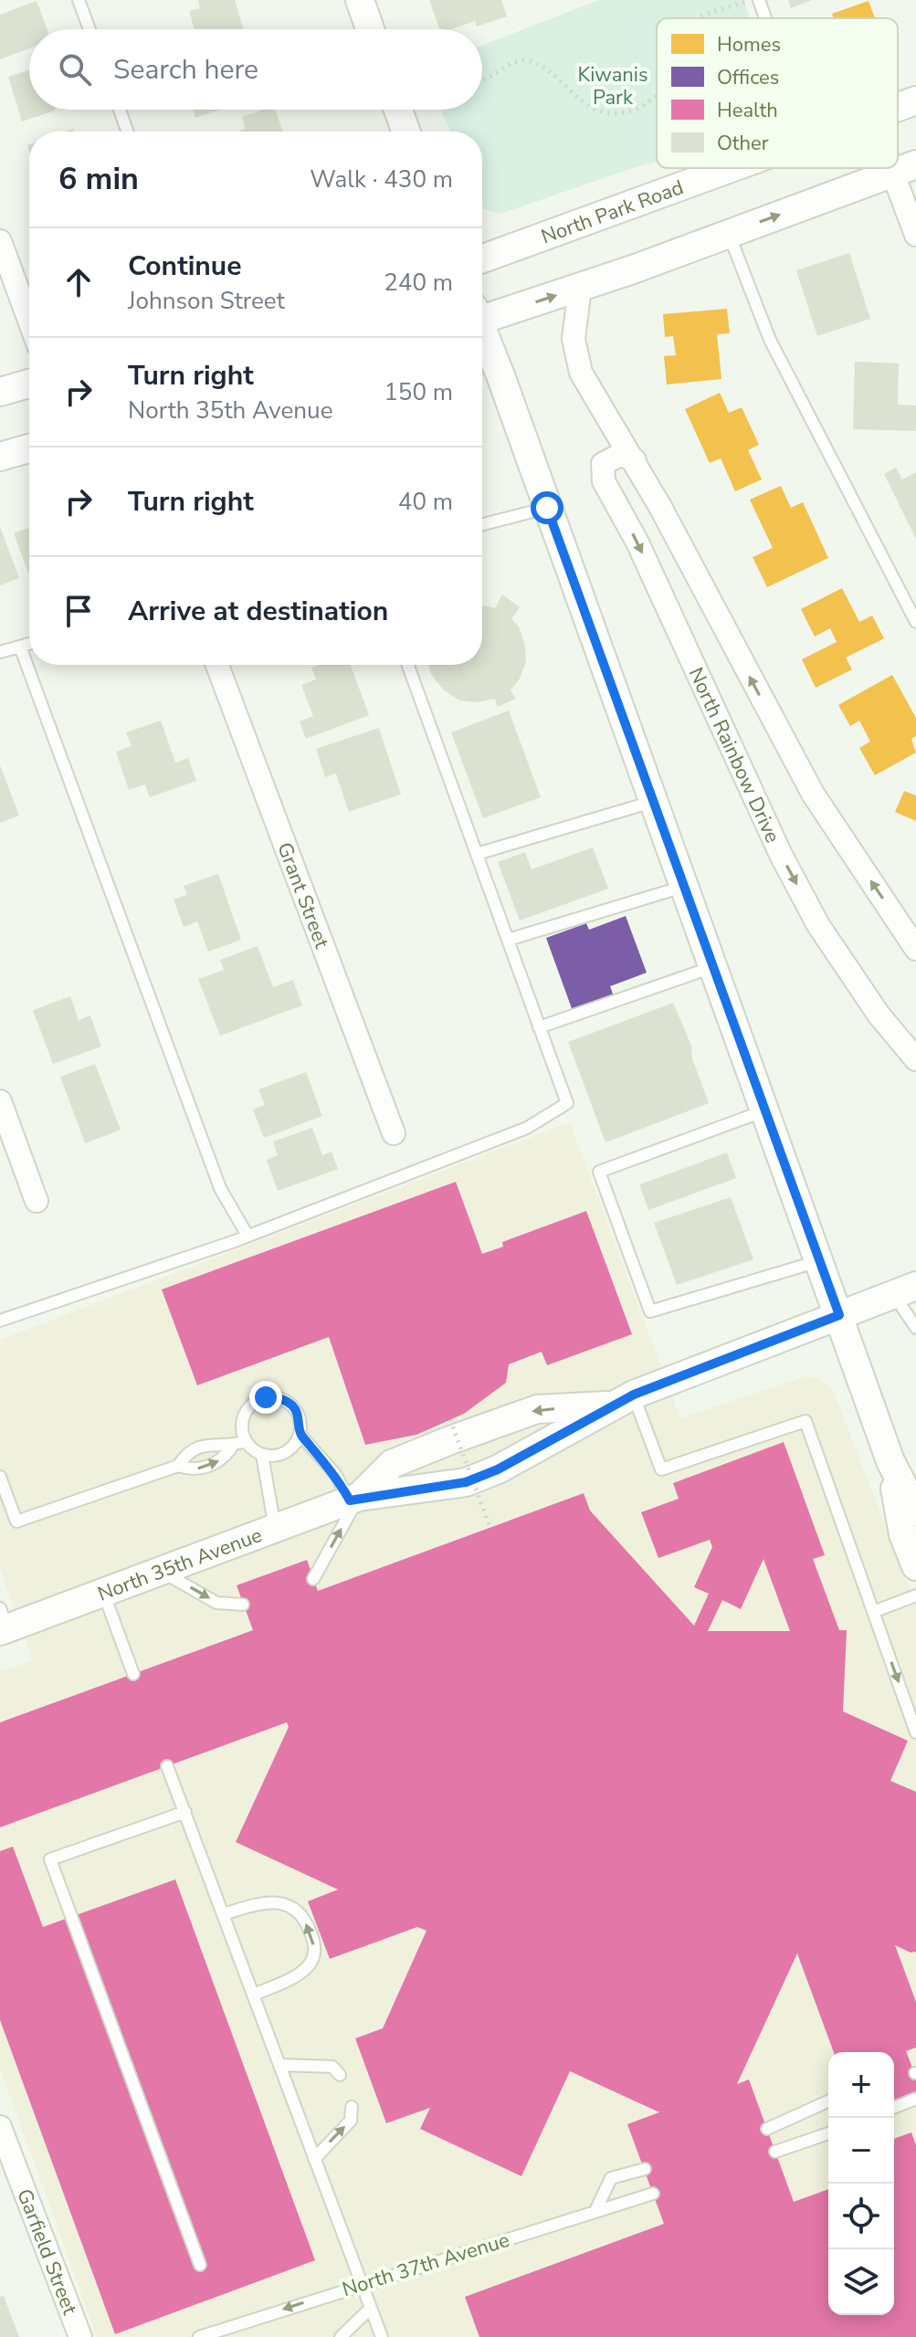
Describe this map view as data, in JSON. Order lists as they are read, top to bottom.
{
  "streets": {
    "street": [
      "North Park Road",
      "North Rainbow Drive",
      "Grant Street",
      "North 35th Avenue",
      "Garfield Street"
    ],
    "lane": ["North 37th Avenue"]
  },
  "parks": ["Kiwanis Park"],
  "legend": [
    "Homes",
    "Offices",
    "Health",
    "Other"
  ],
  "page": {
    "search": "Search here",
    "heading": ["6 min", "Walk · 430 m"],
    "list": [
      ["Continue", "Johnson Street", "240 m"],
      ["Turn right", "North 35th Avenue", "150 m"],
      ["Turn right", "40 m"],
      "Arrive at destination"
    ],
    "map_buttons": ["+", "−"]
  }
}
